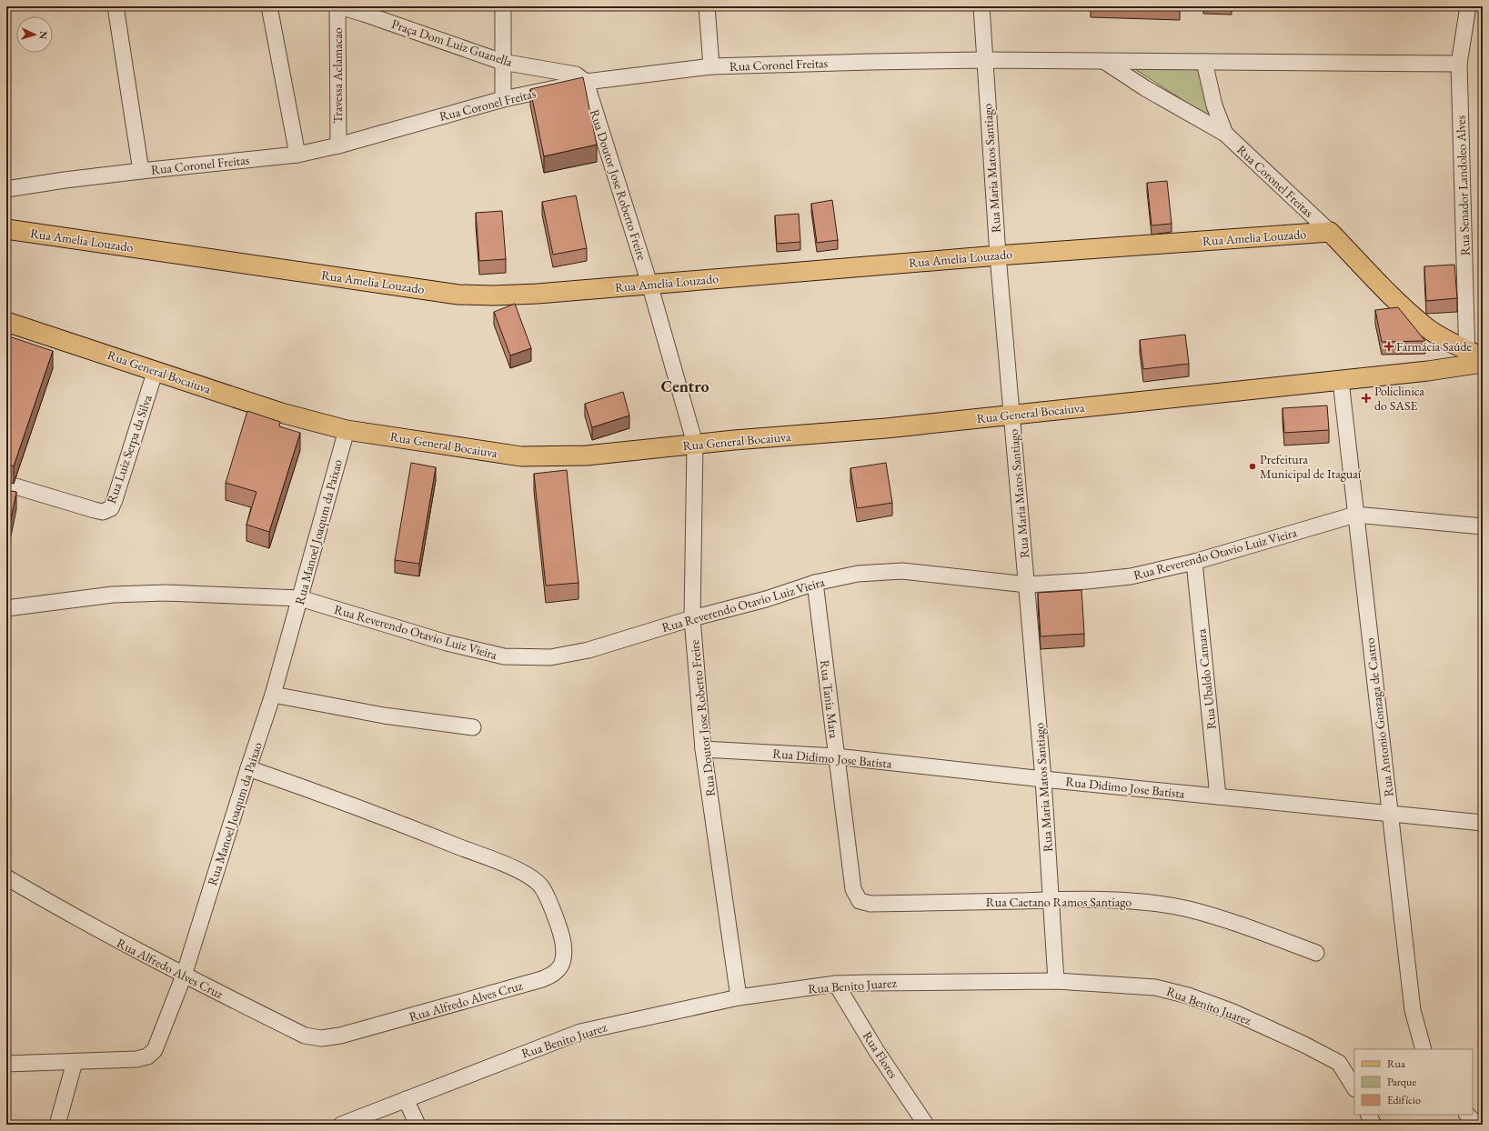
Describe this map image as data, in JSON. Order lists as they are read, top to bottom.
{
  "streets": {
    "main road": ["Rua Coronel Freitas", "Rua Amelia Louzado", "Rua General Bocaiuva"],
    "street": [
      "Praça Dom Luiz Guanella",
      "Travessa Aclamacao",
      "Rua Maria Matos Santiago",
      "Rua Doutor Jose Roberto Freire",
      "Rua Senador Landoleo Alves",
      "Rua Luiz Serpa da Silva",
      "Rua Manoel Joaqum da Paixao",
      "Rua Reverendo Otavio Luiz Vieira",
      "Rua Ubaldo Camara",
      "Rua Tania Mara",
      "Rua Antonio Gonzaga de Castro",
      "Rua Didimo Jose Batista",
      "Rua Caetano Ramos Santiago",
      "Rua Alfredo Alves Cruz",
      "Rua Benito Juarez",
      "Rua Flores"
    ]
  },
  "crossings": [
    ["Praça Dom Luiz Guanella", "Rua Coronel Freitas"],
    ["Praça Dom Luiz Guanella", "Travessa Aclamacao"],
    ["Praça Dom Luiz Guanella", "Rua Doutor Jose Roberto Freire"],
    ["Rua Coronel Freitas", "Travessa Aclamacao"],
    ["Rua Coronel Freitas", "Rua Maria Matos Santiago"],
    ["Rua Coronel Freitas", "Rua Doutor Jose Roberto Freire"],
    ["Rua Coronel Freitas", "Rua Senador Landoleo Alves"],
    ["Rua Coronel Freitas", "Rua Amelia Louzado"],
    ["Rua Coronel Freitas", "Rua General Bocaiuva"],
    ["Rua Maria Matos Santiago", "Rua Amelia Louzado"],
    ["Rua Maria Matos Santiago", "Rua General Bocaiuva"],
    ["Rua Maria Matos Santiago", "Rua Reverendo Otavio Luiz Vieira"],
    ["Rua Maria Matos Santiago", "Rua Didimo Jose Batista"],
    ["Rua Maria Matos Santiago", "Rua Caetano Ramos Santiago"],
    ["Rua Maria Matos Santiago", "Rua Benito Juarez"],
    ["Rua Doutor Jose Roberto Freire", "Rua Amelia Louzado"],
    ["Rua Doutor Jose Roberto Freire", "Rua General Bocaiuva"],
    ["Rua Doutor Jose Roberto Freire", "Rua Reverendo Otavio Luiz Vieira"],
    ["Rua Doutor Jose Roberto Freire", "Rua Didimo Jose Batista"],
    ["Rua Doutor Jose Roberto Freire", "Rua Benito Juarez"],
    ["Rua Senador Landoleo Alves", "Rua General Bocaiuva"],
    ["Rua General Bocaiuva", "Rua Luiz Serpa da Silva"],
    ["Rua General Bocaiuva", "Rua Manoel Joaqum da Paixao"],
    ["Rua General Bocaiuva", "Rua Antonio Gonzaga de Castro"],
    ["Rua Manoel Joaqum da Paixao", "Rua Reverendo Otavio Luiz Vieira"],
    ["Rua Manoel Joaqum da Paixao", "Rua Alfredo Alves Cruz"],
    ["Rua Reverendo Otavio Luiz Vieira", "Rua Ubaldo Camara"],
    ["Rua Reverendo Otavio Luiz Vieira", "Rua Tania Mara"],
    ["Rua Reverendo Otavio Luiz Vieira", "Rua Antonio Gonzaga de Castro"],
    ["Rua Ubaldo Camara", "Rua Didimo Jose Batista"],
    ["Rua Tania Mara", "Rua Didimo Jose Batista"],
    ["Rua Tania Mara", "Rua Caetano Ramos Santiago"],
    ["Rua Antonio Gonzaga de Castro", "Rua Didimo Jose Batista"],
    ["Rua Benito Juarez", "Rua Flores"]
  ],
  "districts": ["Centro"],
  "places": {
    "health": ["Farmácia Saúde", "Policlinica do SASE"],
    "other": ["Prefeitura Municipal de Itaguaí"]
  },
  "legend": ["Rua", "Parque", "Edifício"],
  "north": "right"
}
